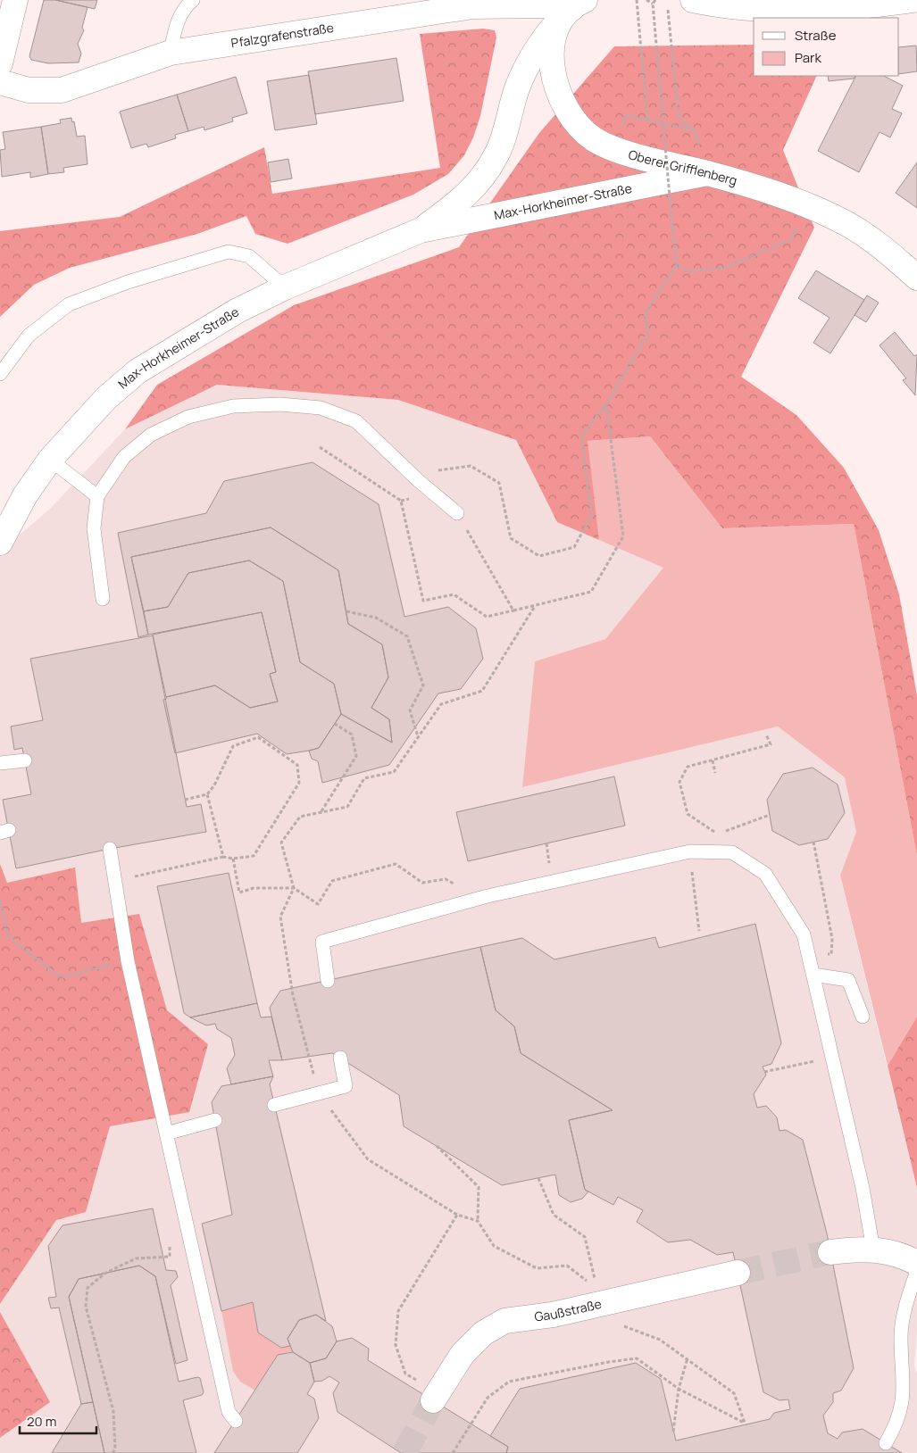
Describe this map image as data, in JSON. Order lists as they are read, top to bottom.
{
  "streets": {
    "street": [
      "Pfalzgrafenstraße",
      "Oberer Grifflenberg",
      "Max-Horkheimer-Straße",
      "Gaußstraße"
    ]
  },
  "crossings": [
    ["Pfalzgrafenstraße", "Oberer Grifflenberg"],
    ["Pfalzgrafenstraße", "Max-Horkheimer-Straße"],
    ["Oberer Grifflenberg", "Max-Horkheimer-Straße"]
  ],
  "legend": ["Straße", "Park"],
  "scale_bar": "20 m"
}
